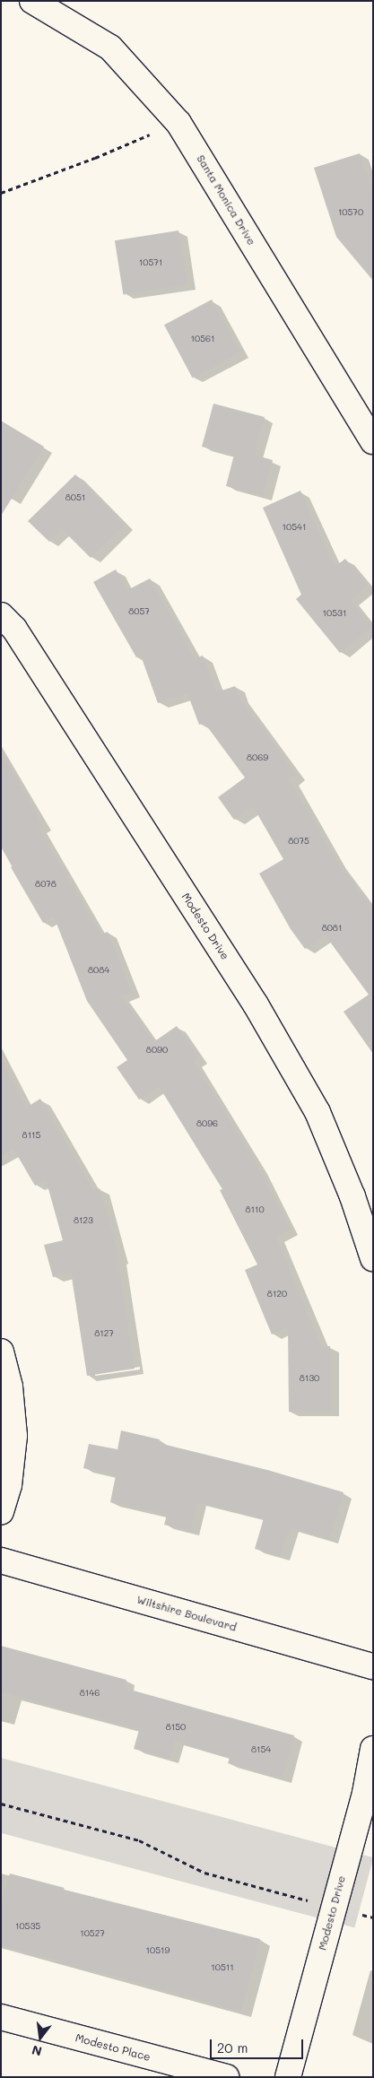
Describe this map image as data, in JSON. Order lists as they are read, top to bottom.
{
  "streets": {
    "street": [
      "Santa Monica Drive",
      "Modesto Drive",
      "Wiltshire Boulevard",
      "Modesto Place"
    ]
  },
  "house_numbers": [
    "10570",
    "10571",
    "10561",
    "8051",
    "10541",
    "8057",
    "10531",
    "8069",
    "8075",
    "8078",
    "8081",
    "8084",
    "8090",
    "8096",
    "8115",
    "8110",
    "8123",
    "8120",
    "8127",
    "8130",
    "8146",
    "8150",
    "8154",
    "10535",
    "10527",
    "10519",
    "10511"
  ],
  "scale_bar": "20 m",
  "north": "bottom"
}
